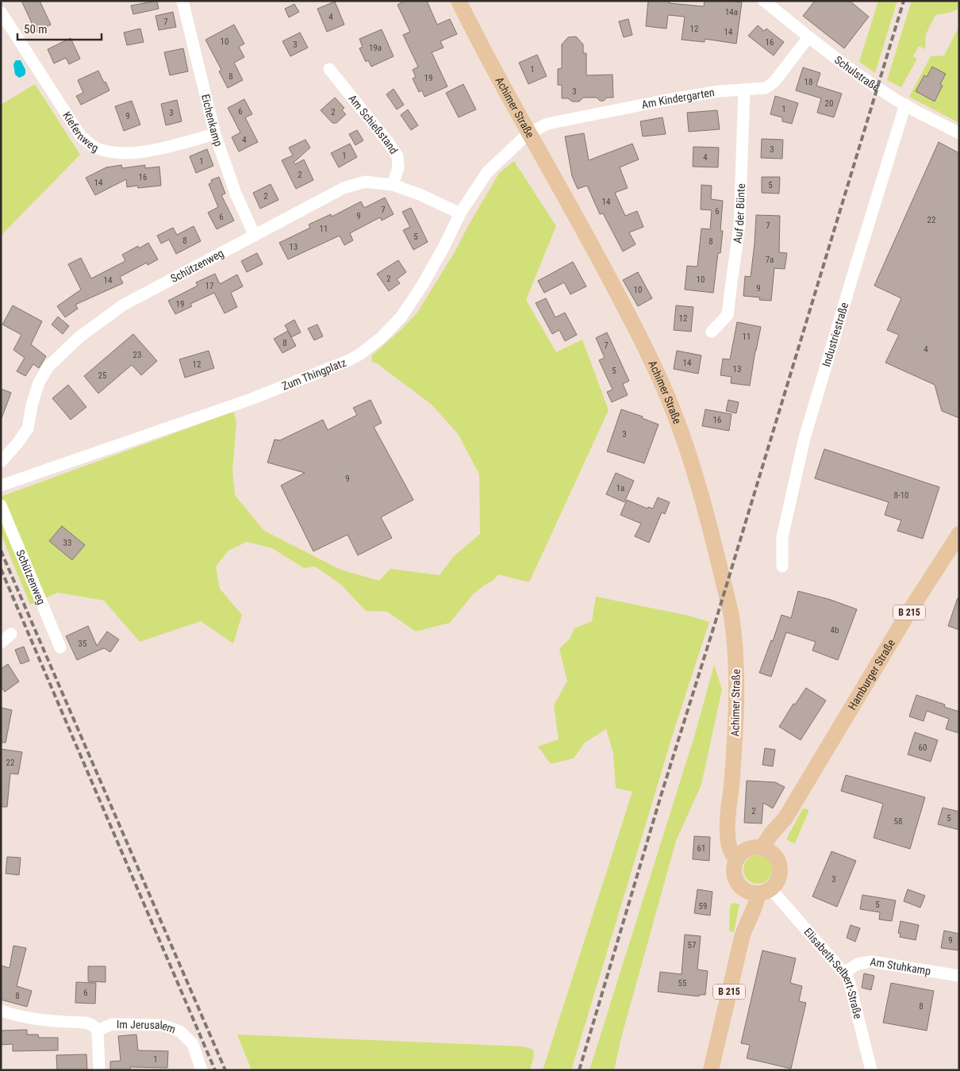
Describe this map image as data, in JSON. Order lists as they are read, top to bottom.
{
  "streets": {
    "main road": ["Achimer Straße", "B 215", "Hamburger Straße"],
    "street": [
      "Schulstraße",
      "Am Kindergarten",
      "Eichenkamp",
      "Am Schießstand",
      "Kiefernweg",
      "Auf der Bünte",
      "Schützenweg",
      "Industriestraße",
      "Zum Thingplatz",
      "Am Stuhkamp",
      "Elisabeth-Selbert-Straße",
      "Im Jerusalem"
    ]
  },
  "crossings": [
    ["Schulstraße", "Am Kindergarten"],
    ["Schulstraße", "Industriestraße"],
    ["Am Kindergarten", "Achimer Straße"],
    ["Am Kindergarten", "Auf der Bünte"],
    ["Am Kindergarten", "Zum Thingplatz"],
    ["Achimer Straße", "Zum Thingplatz"],
    ["Achimer Straße", "B 215"],
    ["Achimer Straße", "Hamburger Straße"],
    ["Achimer Straße", "Elisabeth-Selbert-Straße"],
    ["Eichenkamp", "Kiefernweg"],
    ["Eichenkamp", "Schützenweg"],
    ["Am Schießstand", "Schützenweg"],
    ["Schützenweg", "Zum Thingplatz"],
    ["B 215", "Hamburger Straße"],
    ["B 215", "Elisabeth-Selbert-Straße"],
    ["Hamburger Straße", "Elisabeth-Selbert-Straße"],
    ["Am Stuhkamp", "Elisabeth-Selbert-Straße"]
  ],
  "house_numbers": [
    "14a",
    "4",
    "7",
    "12",
    "14",
    "10",
    "16",
    "3",
    "19a",
    "1",
    "8",
    "19",
    "18",
    "3",
    "20",
    "1",
    "6",
    "2",
    "3",
    "9",
    "4",
    "3",
    "1",
    "4",
    "1",
    "2",
    "16",
    "14",
    "5",
    "2",
    "14",
    "7",
    "6",
    "9",
    "6",
    "22",
    "7",
    "11",
    "5",
    "8",
    "8",
    "13",
    "7a",
    "2",
    "10",
    "14",
    "17",
    "9",
    "10",
    "19",
    "12",
    "11",
    "8",
    "7",
    "4",
    "23",
    "14",
    "12",
    "13",
    "5",
    "25",
    "16",
    "3",
    "9",
    "1a",
    "8-10",
    "33",
    "4b",
    "35",
    "60",
    "22",
    "2",
    "5",
    "58",
    "61",
    "3",
    "5",
    "59",
    "9",
    "57",
    "55",
    "6",
    "8",
    "8",
    "1"
  ],
  "scale_bar": "50 m"
}
